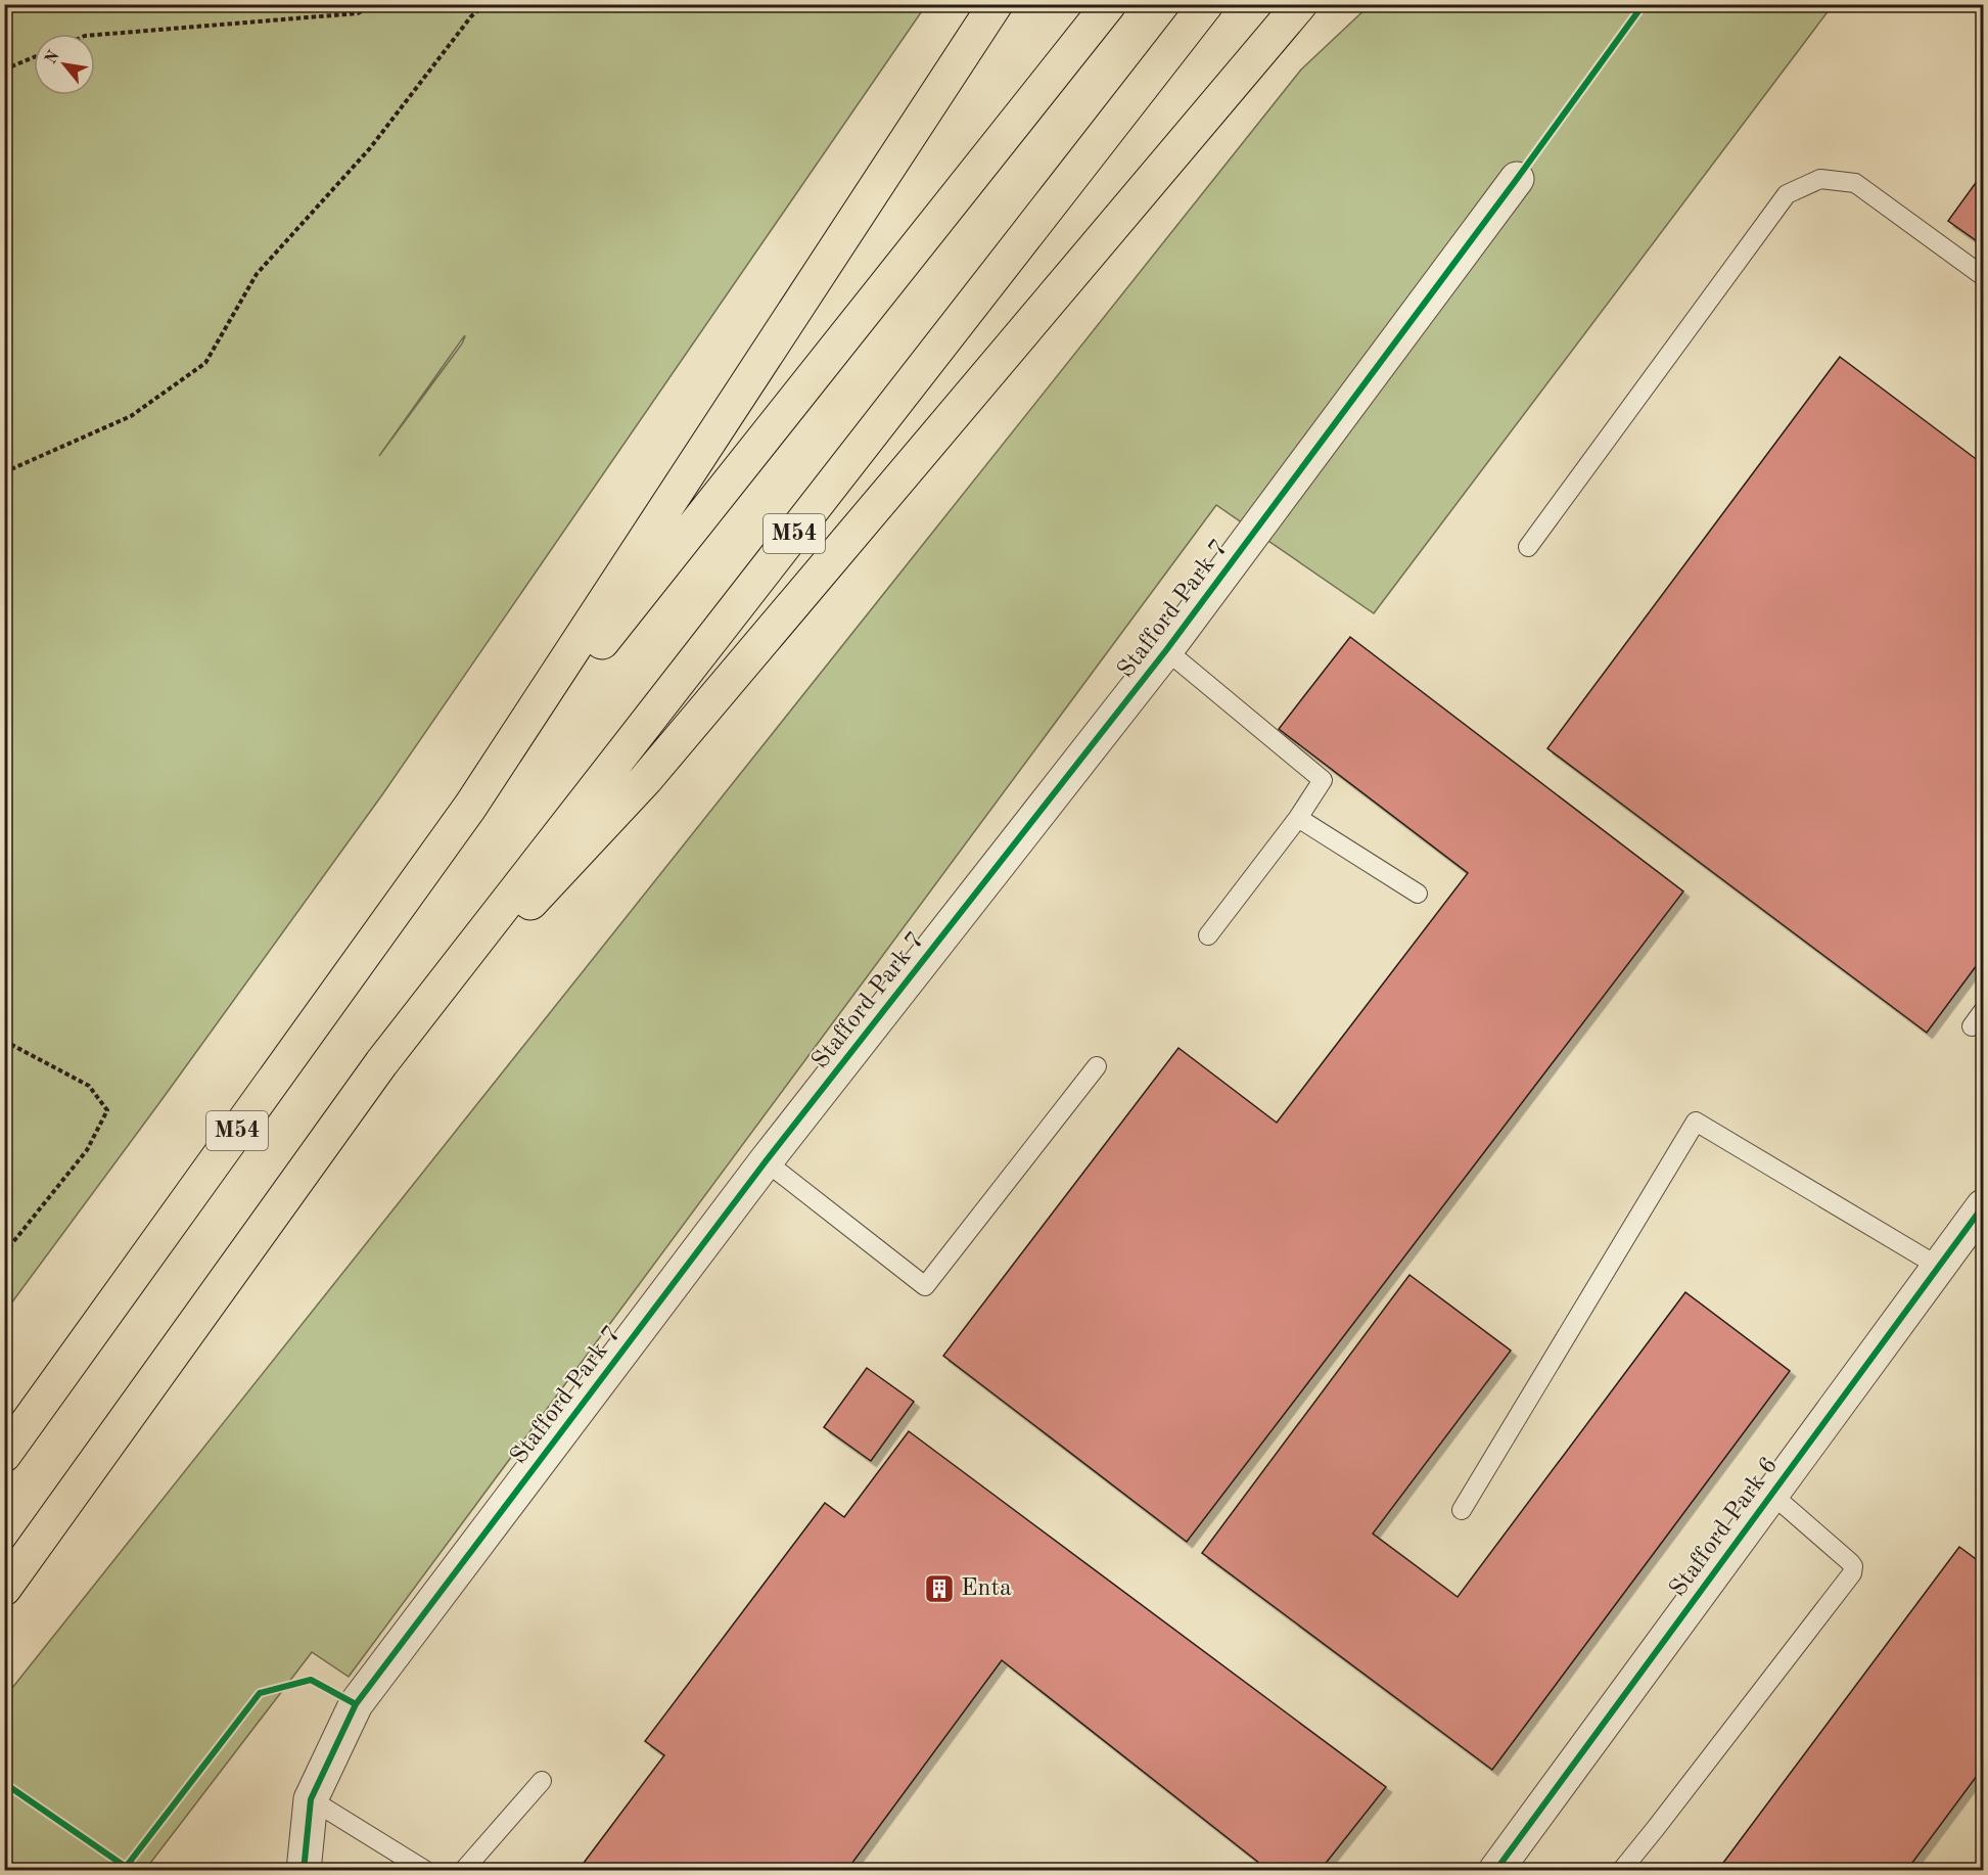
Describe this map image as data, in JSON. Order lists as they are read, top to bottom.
{
  "streets": {
    "highway": ["M54"],
    "street": ["Stafford Park 7", "Stafford Park 6"]
  },
  "places": {
    "building": ["Enta"]
  },
  "north": "top left"
}
